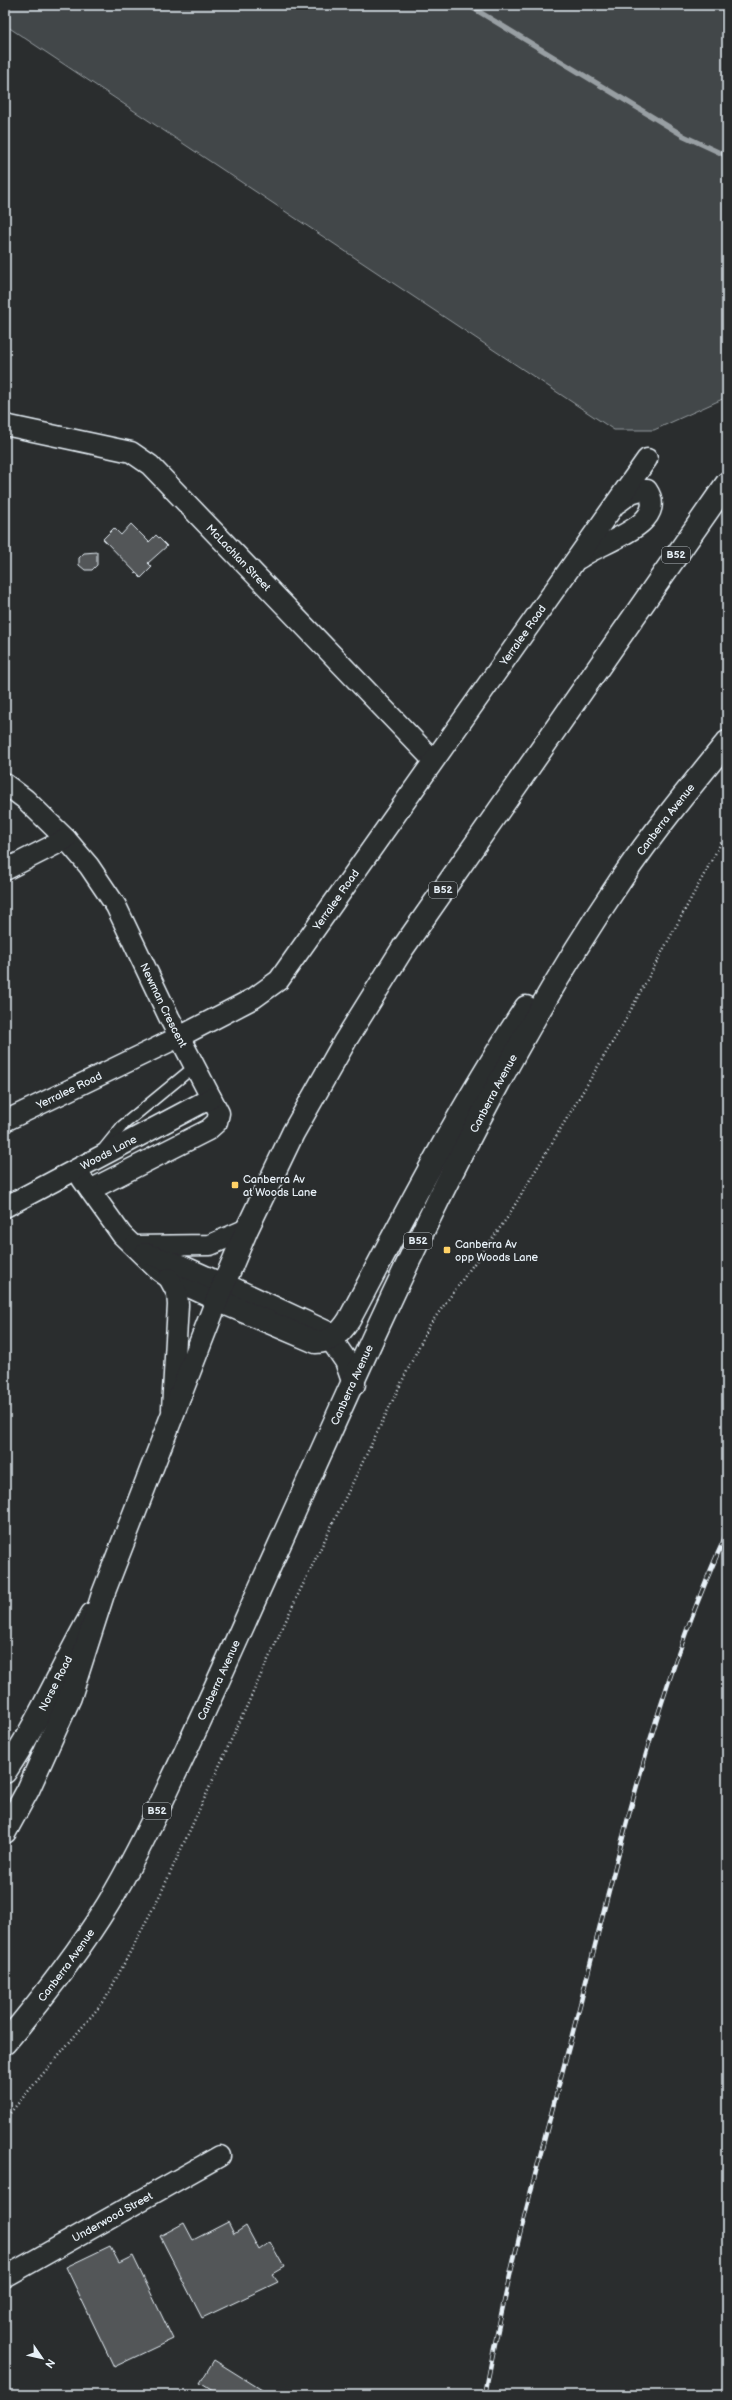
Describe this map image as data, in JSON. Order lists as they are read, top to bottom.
{
  "streets": {
    "main road": ["B52", "Canberra Avenue", "Norse Road"],
    "street": [
      "McLachlan Street",
      "Yerralee Road",
      "Newman Crescent",
      "Woods Lane",
      "Underwood Street"
    ]
  },
  "crossings": [
    ["B52", "Norse Road"],
    ["McLachlan Street", "Yerralee Road"],
    ["Yerralee Road", "Newman Crescent"],
    ["Newman Crescent", "Woods Lane"]
  ],
  "places": {
    "transit": ["Canberra Av at Woods Lane", "Canberra Av opp Woods Lane"]
  },
  "north": "bottom right"
}
